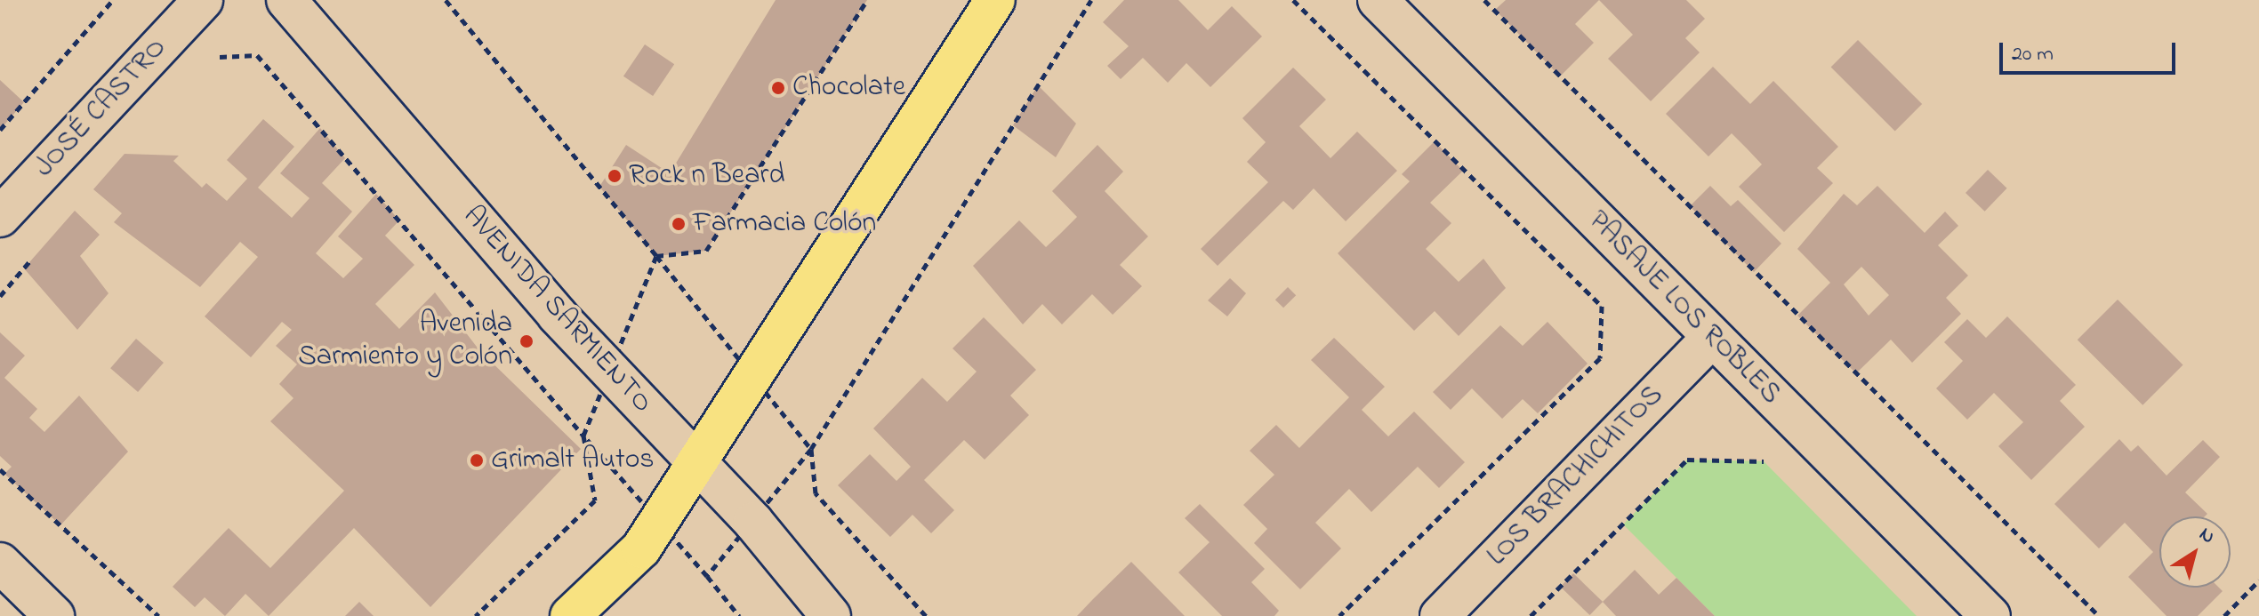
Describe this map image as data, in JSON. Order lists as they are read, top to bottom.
{
  "streets": {
    "street": [
      "JOSÉ CASTRO",
      "PASAJE LOS ROBLES",
      "AVENIDA SARMIENTO",
      "LOS BRACHICHITOS"
    ]
  },
  "crossings": [
    ["PASAJE LOS ROBLES", "LOS BRACHICHITOS"]
  ],
  "places": [
    "Chocolate",
    "Rock n Beard",
    "Farmacia Colón",
    "Avenida Sarmiento y Colón",
    "Grimalt Autos"
  ],
  "scale_bar": "20 m",
  "north": "top right"
}
